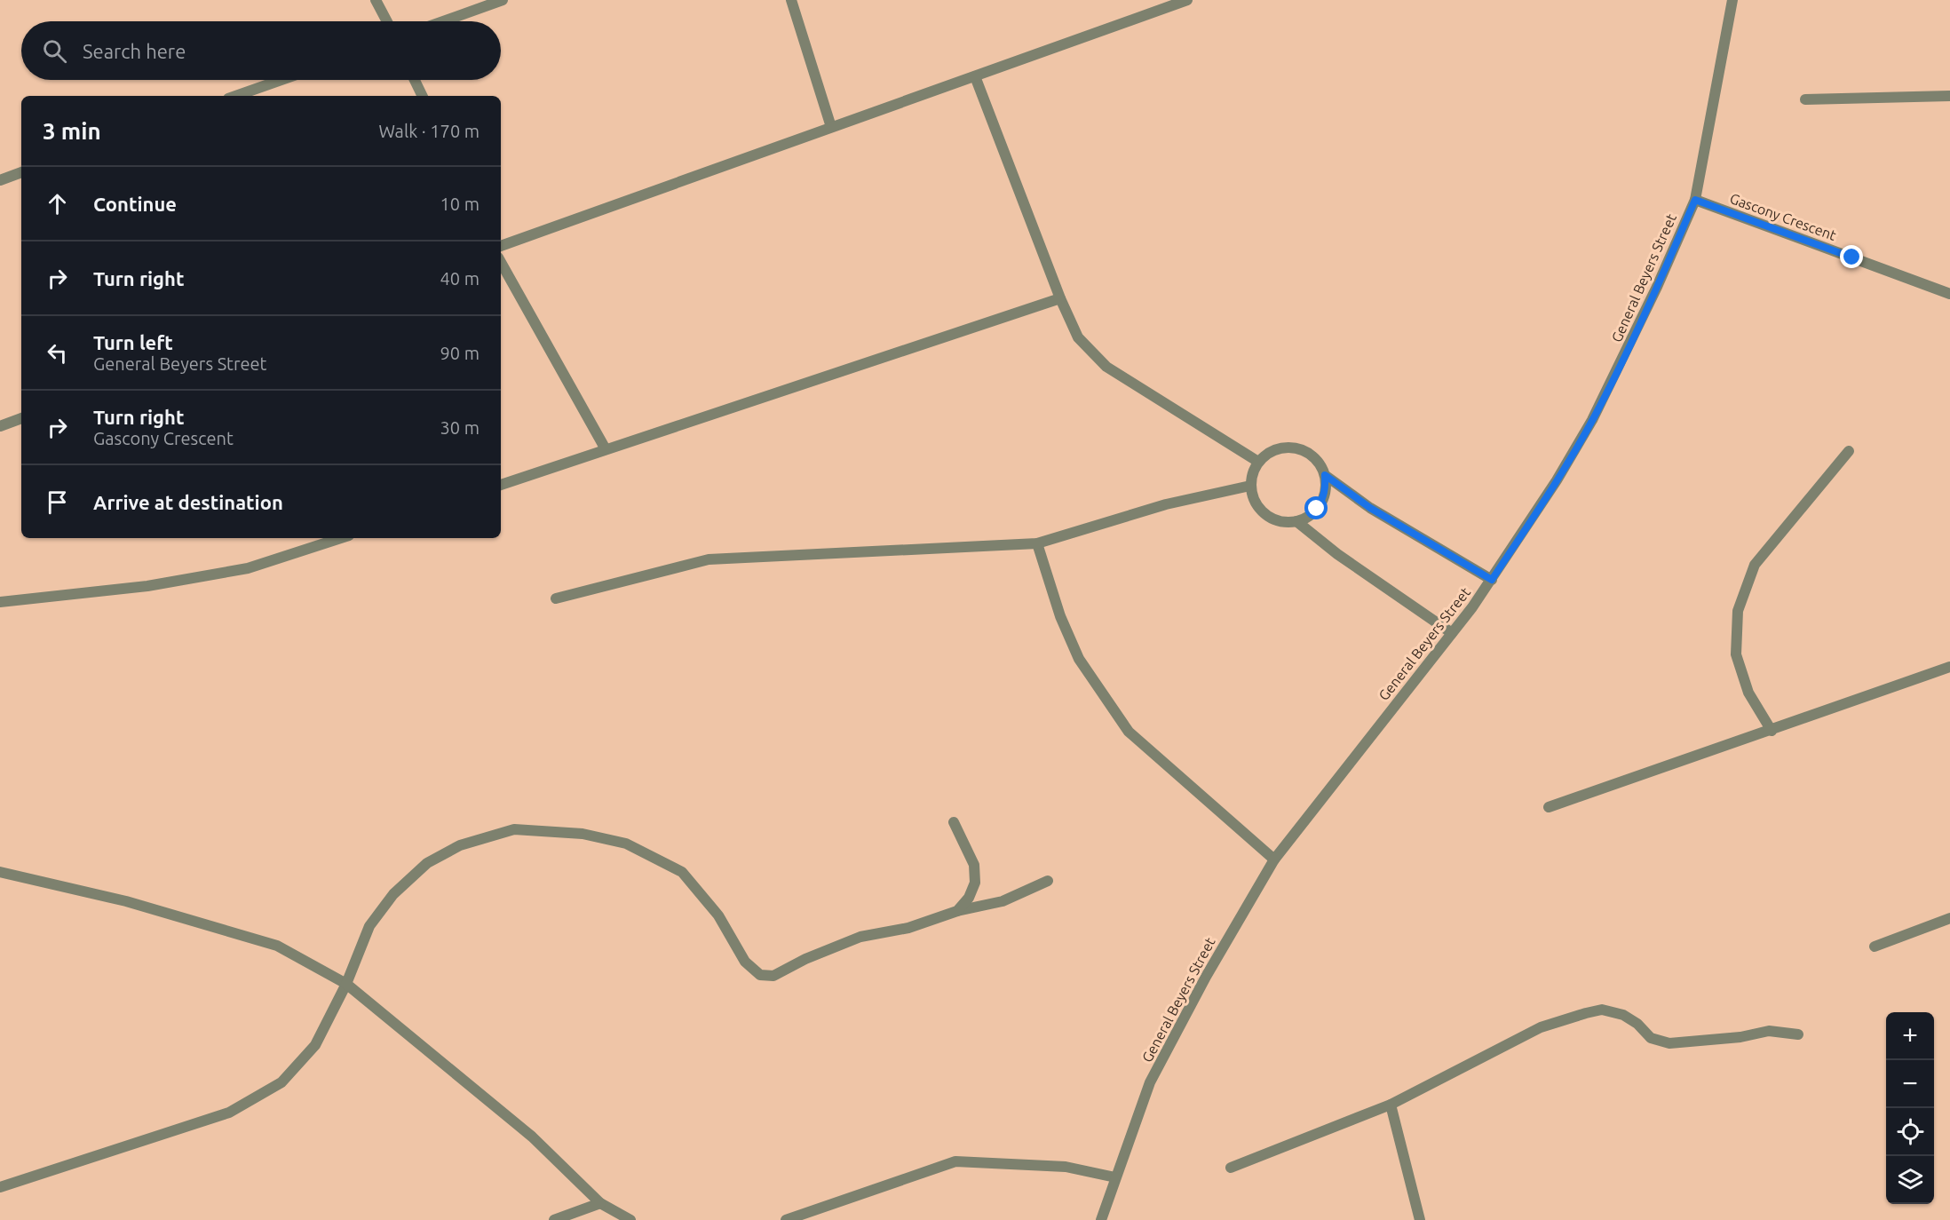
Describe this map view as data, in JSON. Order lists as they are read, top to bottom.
{
  "streets": {
    "street": ["Gascony Crescent", "General Beyers Street"]
  },
  "crossings": [
    ["Gascony Crescent", "General Beyers Street"]
  ],
  "page": {
    "search": "Search here",
    "heading": ["3 min", "Walk · 170 m"],
    "list": [
      ["Continue", "10 m"],
      ["Turn right", "40 m"],
      ["Turn left", "General Beyers Street", "90 m"],
      ["Turn right", "Gascony Crescent", "30 m"],
      "Arrive at destination"
    ],
    "map_buttons": ["+", "−"]
  }
}
